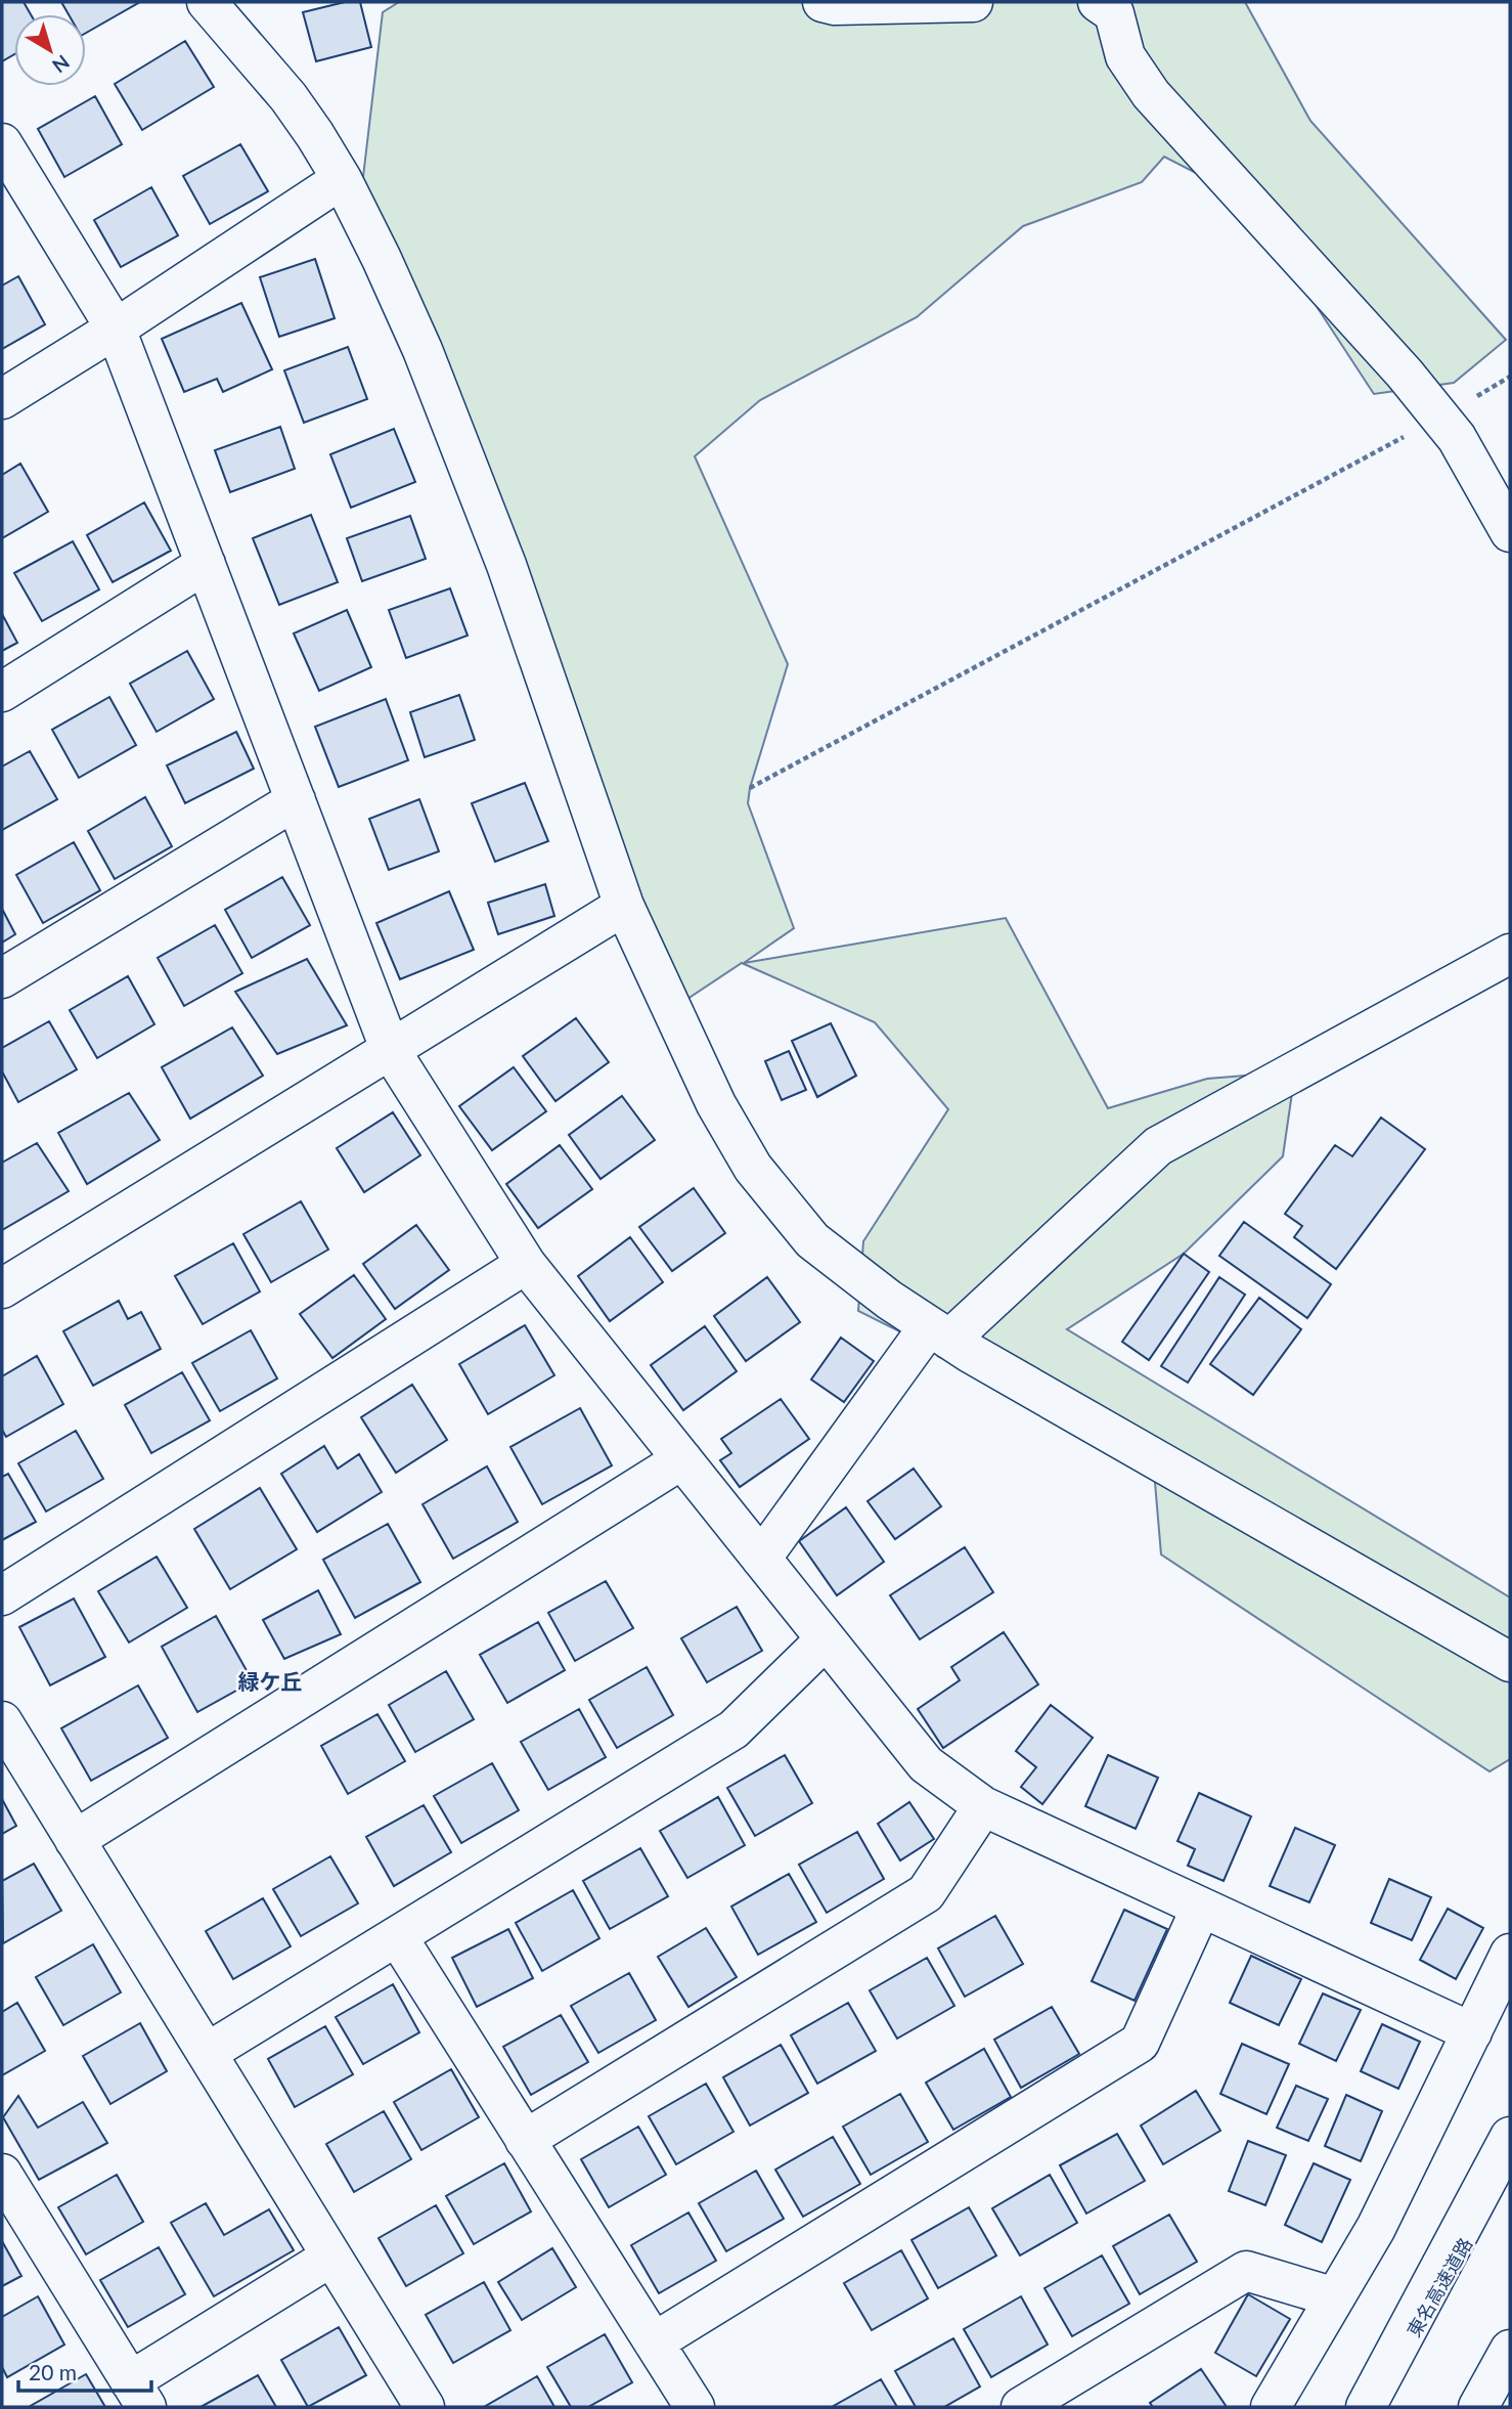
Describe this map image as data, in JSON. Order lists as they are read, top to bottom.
{
  "streets": {
    "main road": ["東名高速道路"]
  },
  "districts": ["緑ケ丘"],
  "scale_bar": "20 m",
  "north": "bottom right"
}
